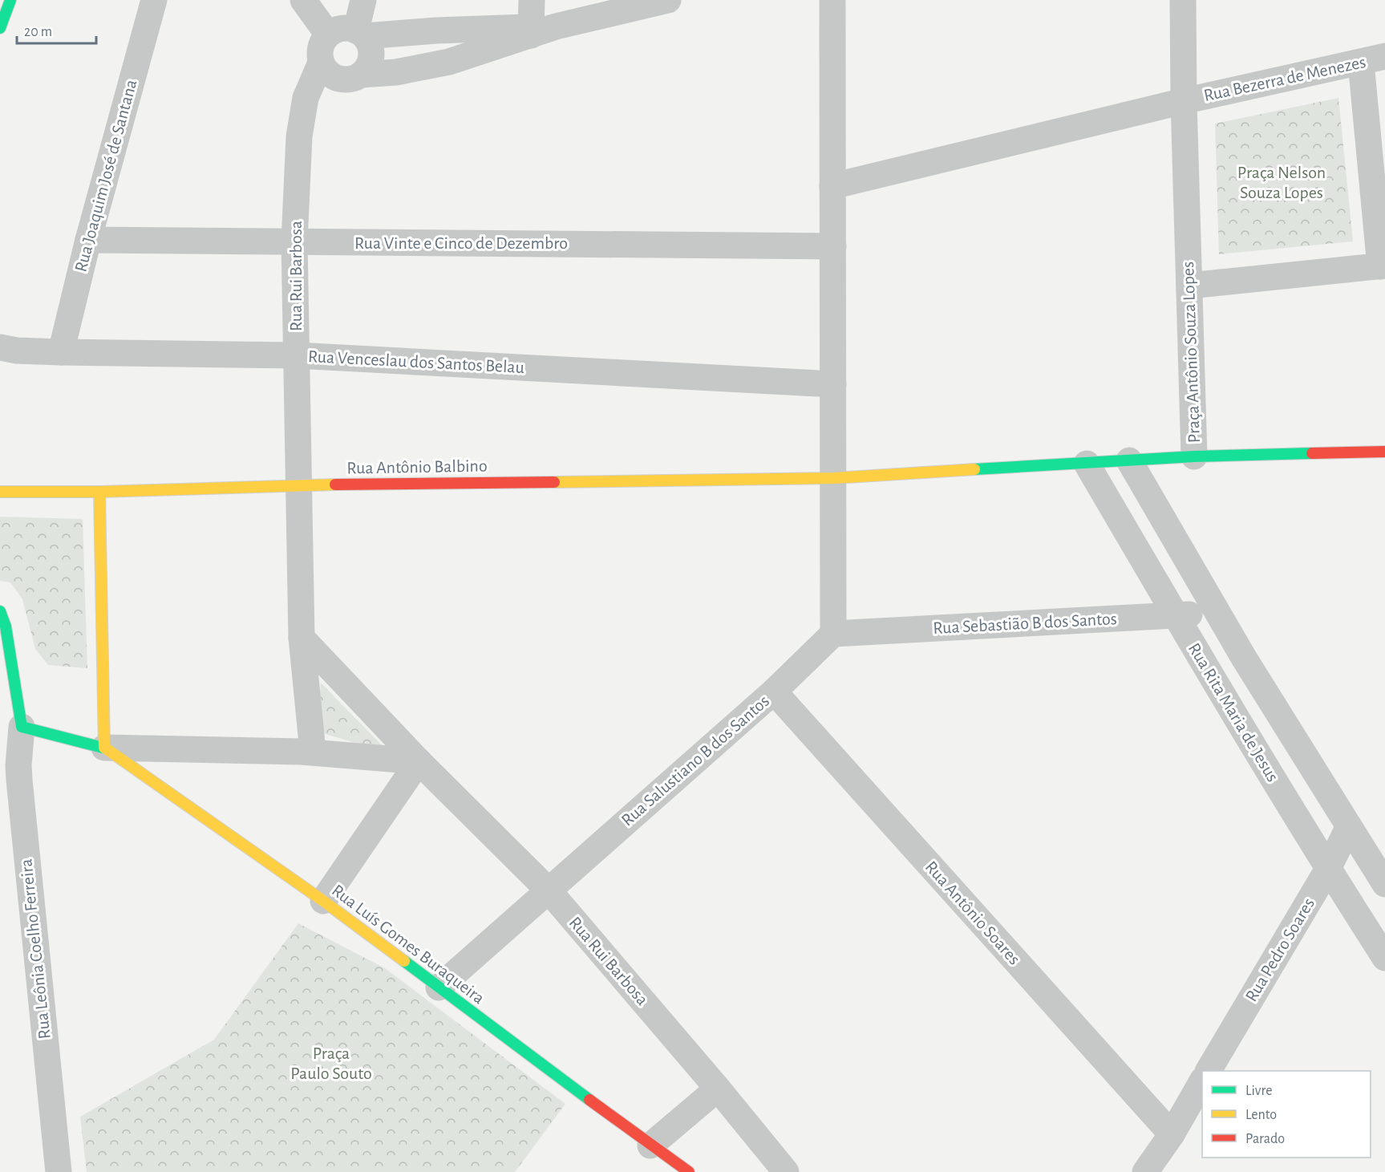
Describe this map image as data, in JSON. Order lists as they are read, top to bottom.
{
  "streets": {
    "main road": ["Praça Antônio Souza Lopes", "Rua Antônio Balbino", "Rua Luís Gomes Buraqueira"],
    "street": [
      "Rua Bezerra de Menezes",
      "Rua Joaquim José de Santana",
      "Rua Vinte e Cinco de Dezembro",
      "Rua Rui Barbosa",
      "Rua Venceslau dos Santos Belau",
      "Rua Sebastião B dos Santos",
      "Rua Rita Maria de Jesus",
      "Rua Salustiano B dos Santos",
      "Rua Antônio Soares",
      "Rua Leônia Coelho Ferreira",
      "Rua Pedro Soares"
    ]
  },
  "crossings": [
    ["Rua Bezerra de Menezes", "Praça Antônio Souza Lopes"],
    ["Rua Joaquim José de Santana", "Rua Vinte e Cinco de Dezembro"],
    ["Rua Joaquim José de Santana", "Rua Venceslau dos Santos Belau"],
    ["Rua Vinte e Cinco de Dezembro", "Rua Rui Barbosa"],
    ["Rua Rui Barbosa", "Rua Venceslau dos Santos Belau"],
    ["Rua Rui Barbosa", "Rua Antônio Balbino"],
    ["Rua Rui Barbosa", "Rua Salustiano B dos Santos"],
    ["Praça Antônio Souza Lopes", "Rua Antônio Balbino"],
    ["Praça Antônio Souza Lopes", "Rua Rita Maria de Jesus"],
    ["Rua Sebastião B dos Santos", "Rua Rita Maria de Jesus"],
    ["Rua Sebastião B dos Santos", "Rua Salustiano B dos Santos"],
    ["Rua Rita Maria de Jesus", "Rua Pedro Soares"],
    ["Rua Salustiano B dos Santos", "Rua Antônio Soares"],
    ["Rua Salustiano B dos Santos", "Rua Luís Gomes Buraqueira"]
  ],
  "parks": ["Praça Nelson Souza Lopes", "Praça Paulo Souto"],
  "legend": ["Livre", "Lento", "Parado"],
  "scale_bar": "20 m"
}
